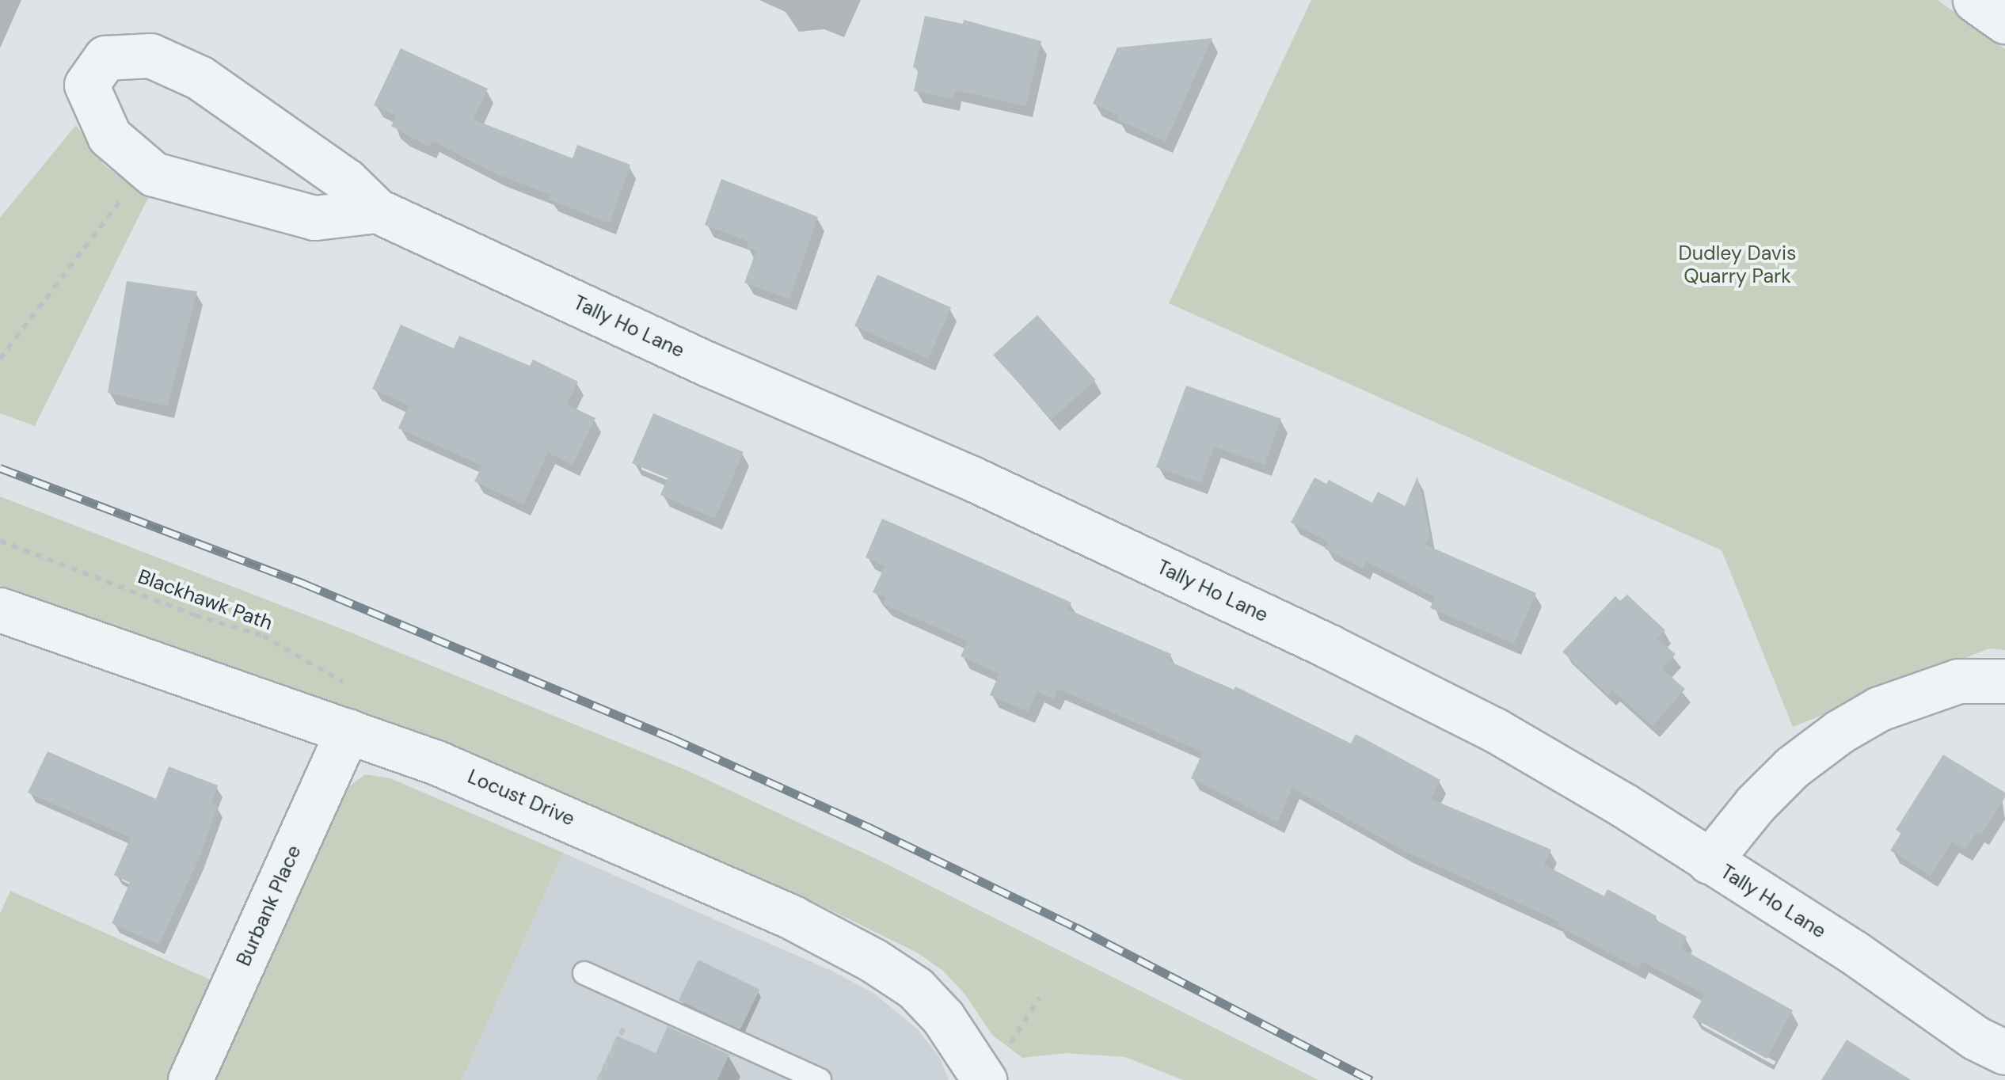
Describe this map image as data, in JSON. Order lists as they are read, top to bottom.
{
  "streets": {
    "street": ["Tally Ho Lane", "Locust Drive", "Burbank Place"],
    "path": ["Blackhawk Path"]
  },
  "crossings": [
    ["Blackhawk Path", "Locust Drive"],
    ["Blackhawk Path", "Burbank Place"],
    ["Locust Drive", "Burbank Place"]
  ],
  "parks": ["Dudley Davis Quarry Park"]
}
